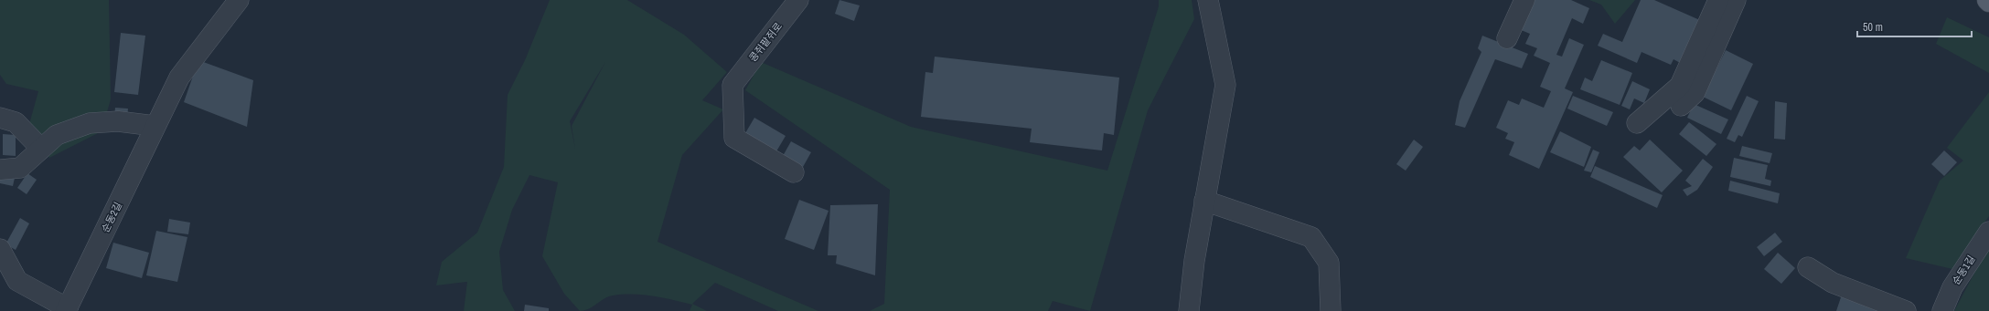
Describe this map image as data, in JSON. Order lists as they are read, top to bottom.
{
  "streets": {
    "street": ["콩쥐팥쥐로", "순동2길", "순동1길"]
  },
  "scale_bar": "50 m"
}
